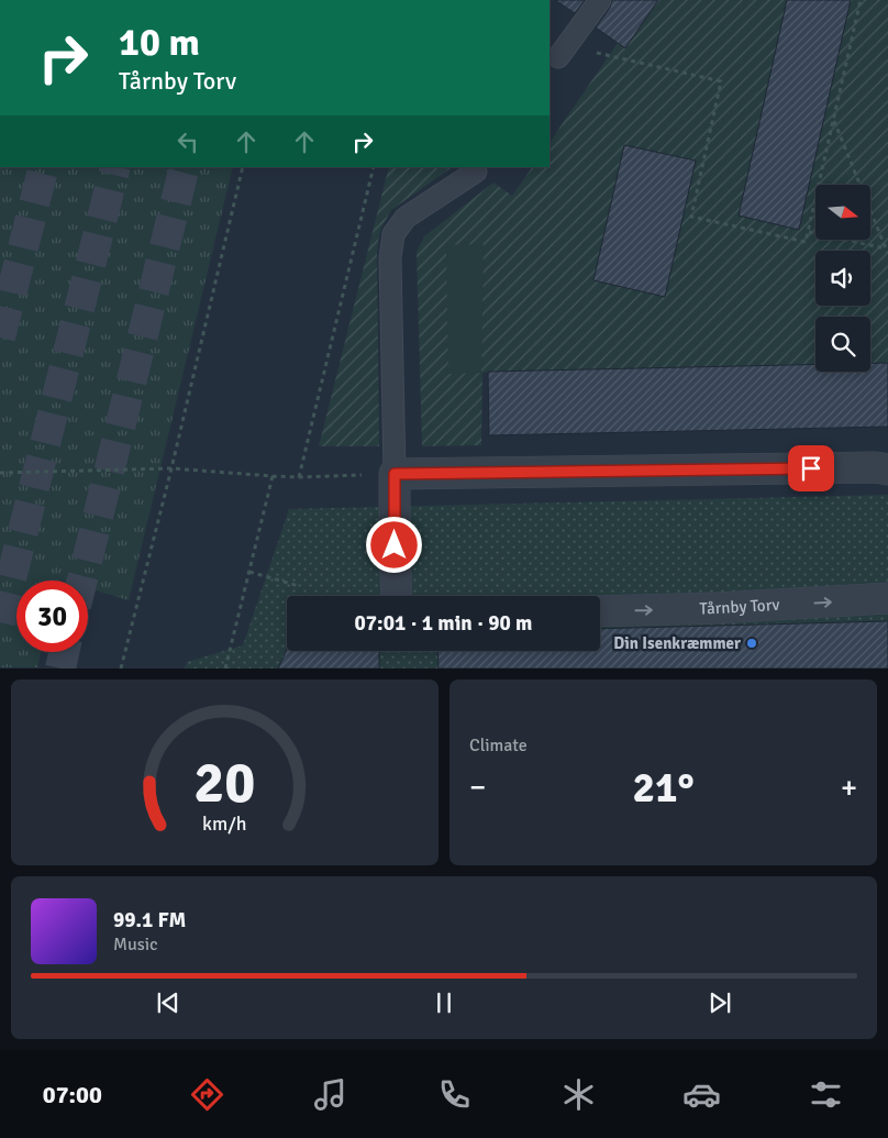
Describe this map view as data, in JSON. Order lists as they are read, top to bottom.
{
  "streets": {
    "street": ["Tårnby Torv"]
  },
  "places": ["Din Isenkræmmer"],
  "north": "right",
  "page": {
    "turn": ["10 m", "Tårnby Torv"],
    "limit": "30",
    "trip": "07:01 · 1 min · 90 m",
    "tile": "Climate",
    "heat": ["−", "21°", "+"],
    "song": ["99.1 FM", "Music"],
    "tabs": "07:00",
    "gauge": ["20", "km/h"]
  }
}
